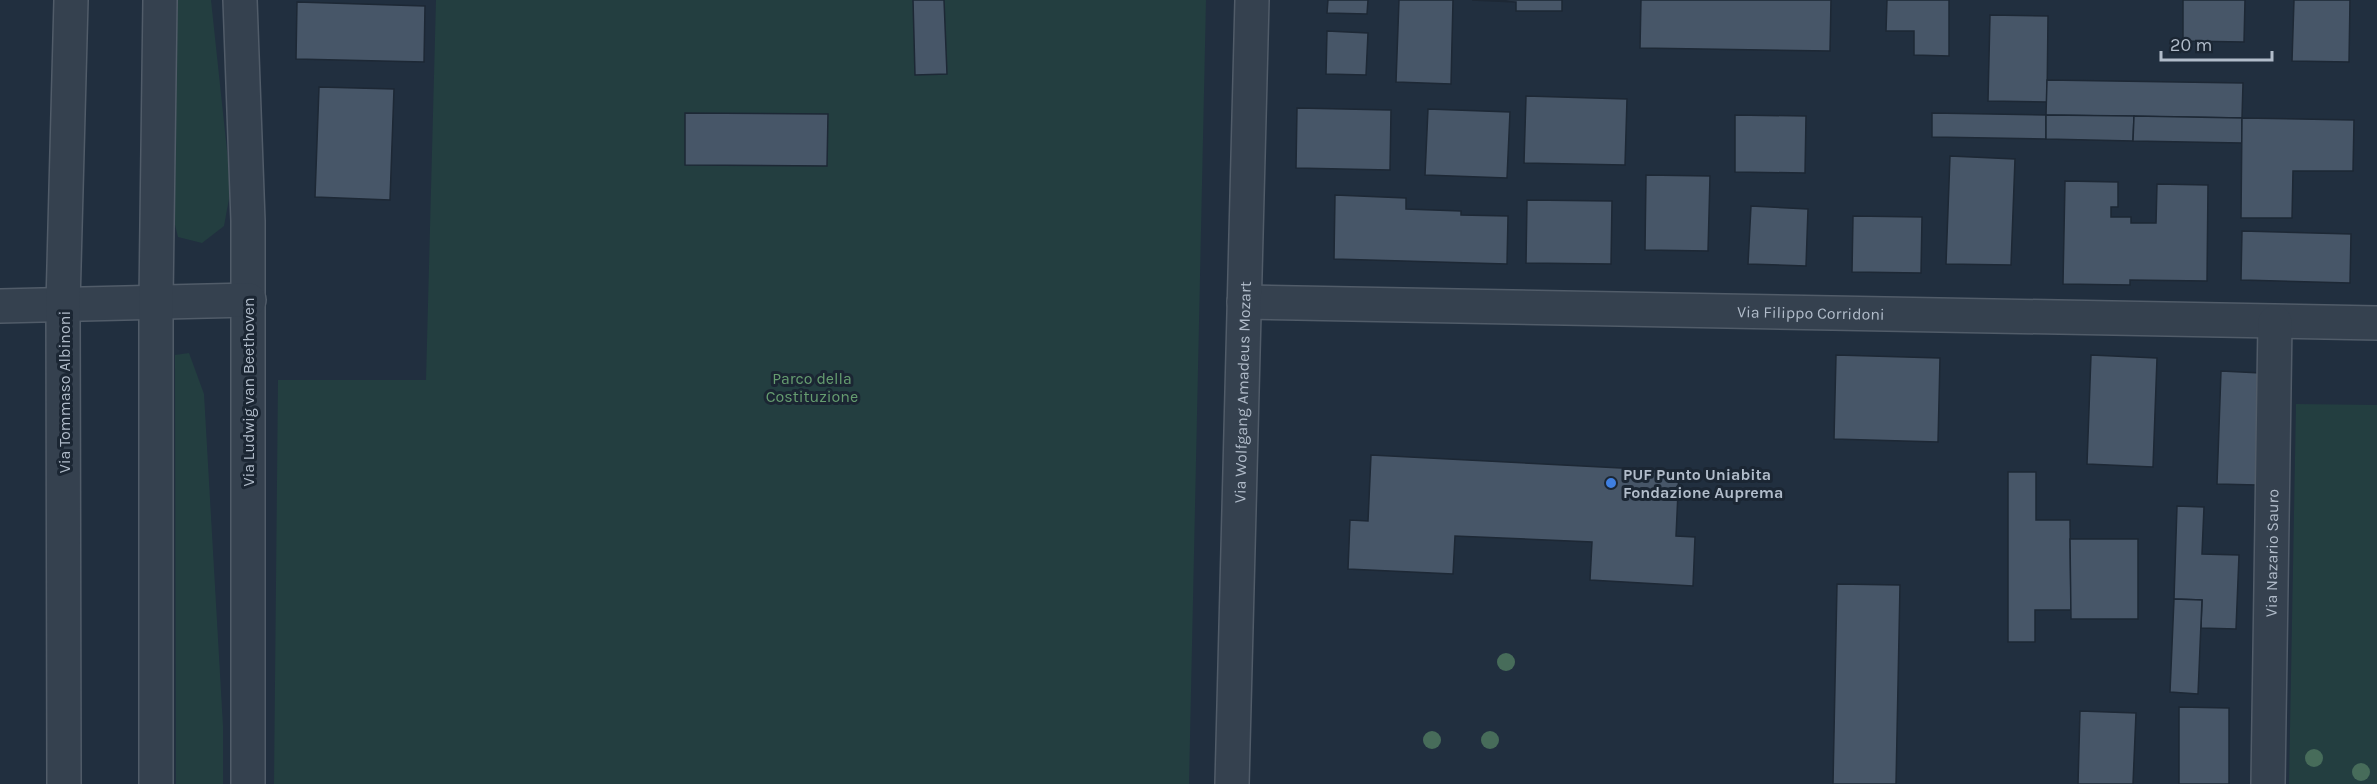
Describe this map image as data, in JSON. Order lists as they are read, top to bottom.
{
  "streets": {
    "street": [
      "Via Filippo Corridoni",
      "Via Tommaso Albinoni",
      "Via Ludwig van Beethoven",
      "Via Wolfgang Amadeus Mozart",
      "Via Nazario Sauro"
    ]
  },
  "crossings": [
    ["Via Filippo Corridoni", "Via Wolfgang Amadeus Mozart"],
    ["Via Filippo Corridoni", "Via Nazario Sauro"]
  ],
  "parks": ["Parco della Costituzione"],
  "places": ["PUF Punto Uniabita Fondazione Auprema"],
  "scale_bar": "20 m"
}
